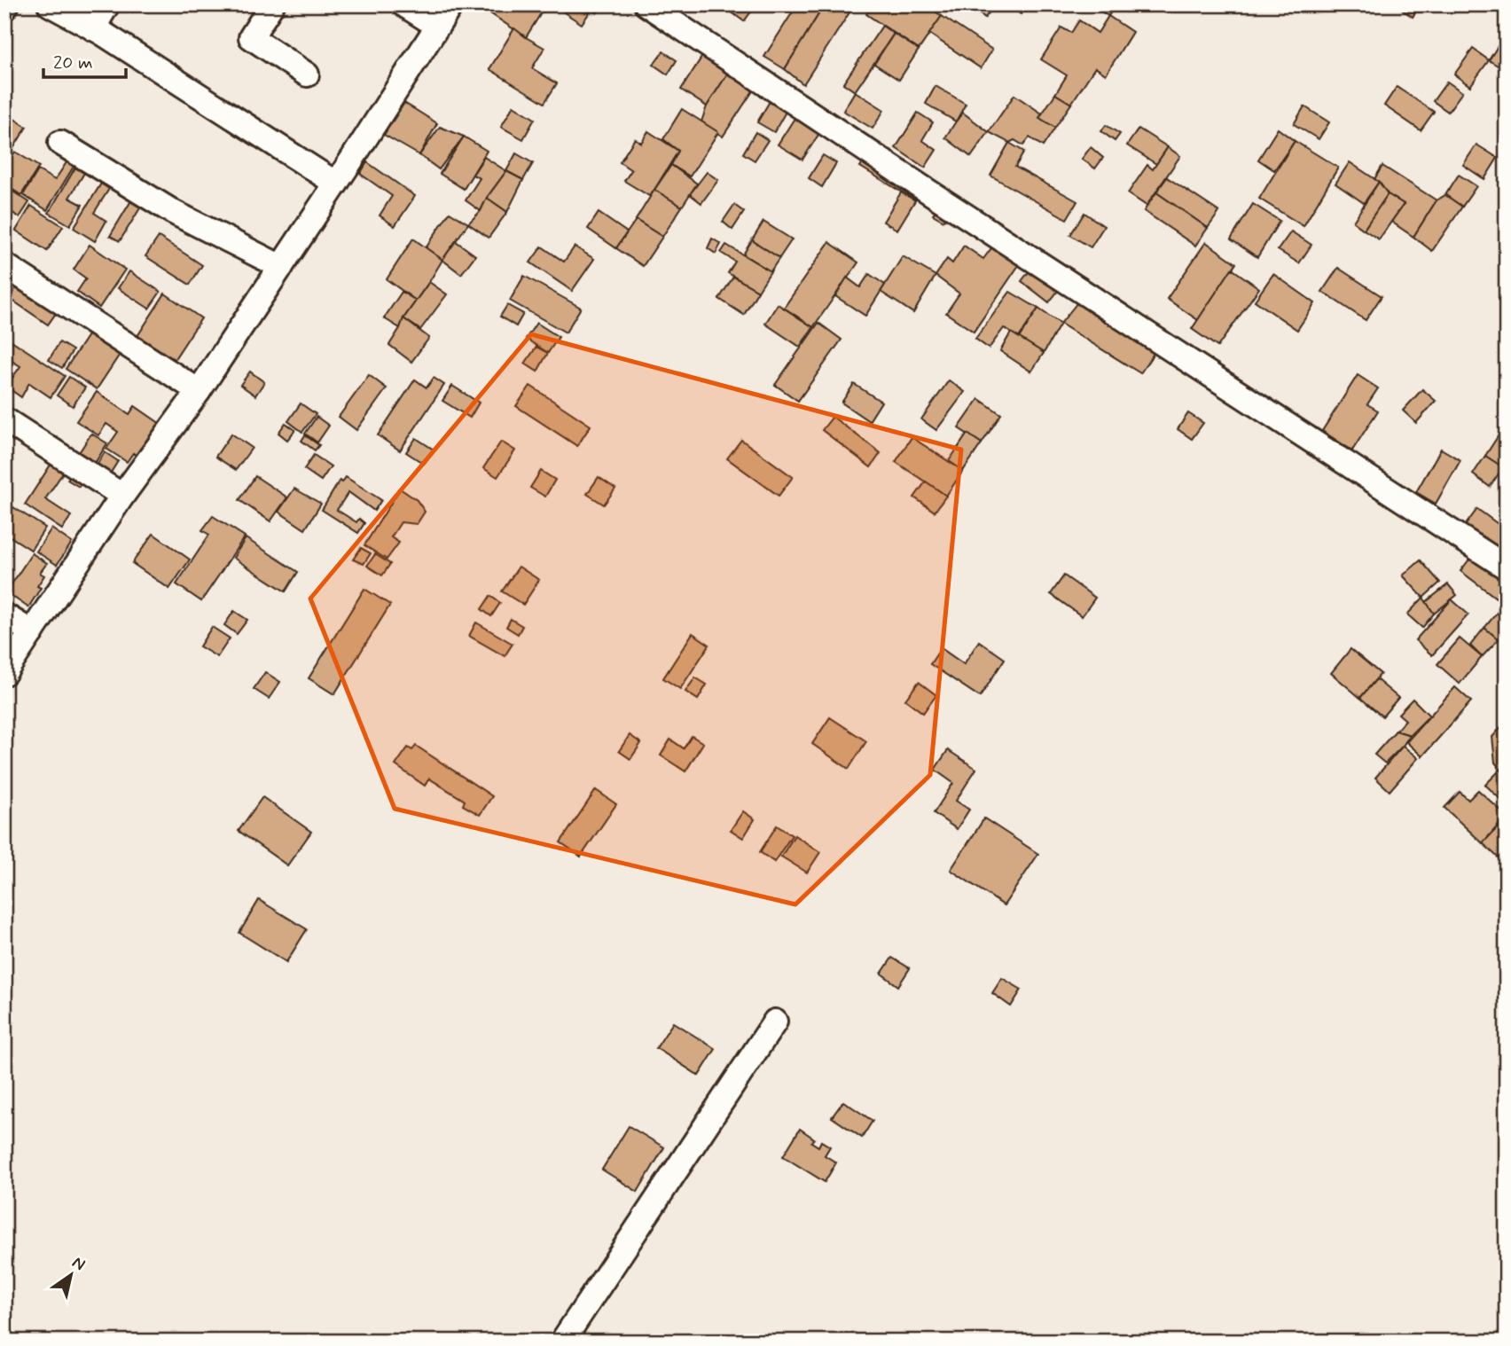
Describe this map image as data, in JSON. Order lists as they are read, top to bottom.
{
  "scale_bar": "20 m",
  "north": "top right"
}
